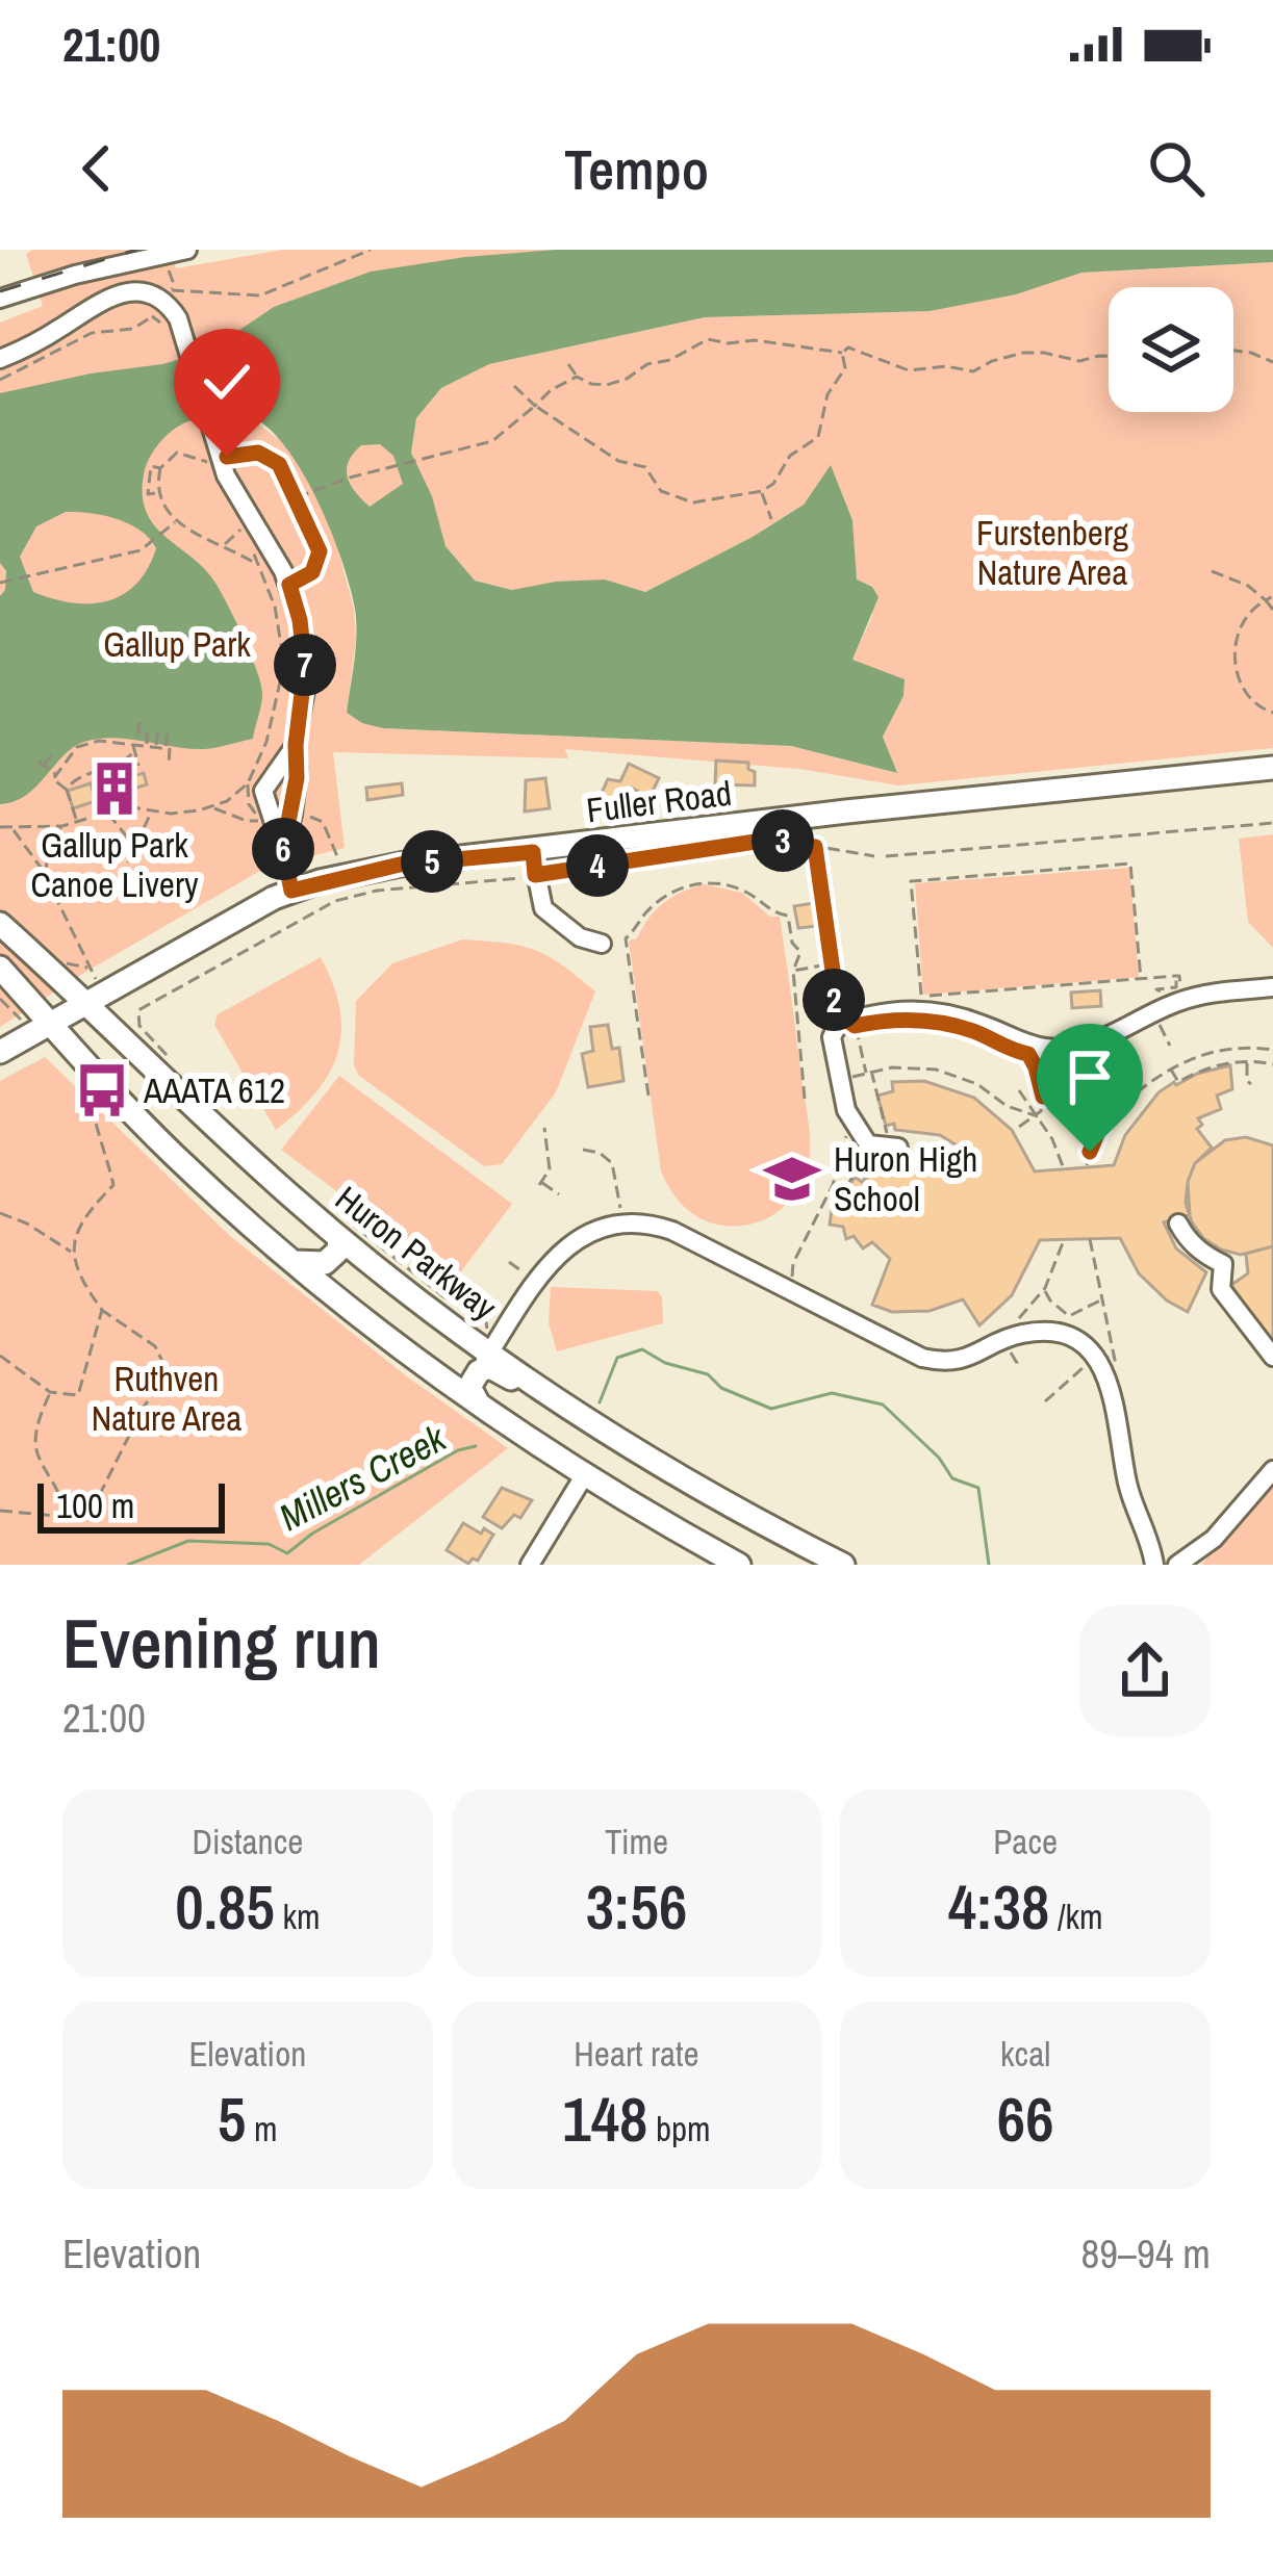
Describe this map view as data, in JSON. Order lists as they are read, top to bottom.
{
  "streets": {
    "main road": ["Fuller Road", "Huron Parkway"]
  },
  "crossings": [
    ["Fuller Road", "Huron Parkway"]
  ],
  "water": ["Millers Creek"],
  "parks": ["Furstenberg Nature Area", "Gallup Park", "Ruthven Nature Area"],
  "places": {
    "building": ["Gallup Park Canoe Livery"],
    "bus stop": ["AAATA 612"],
    "school or university": ["Huron High School"]
  },
  "scale_bar": "100 m",
  "page": {
    "status": "21:00",
    "header": "Tempo",
    "pins": [
      "7",
      "3",
      "6",
      "5",
      "4",
      "2"
    ],
    "scale": "100 m",
    "heading": ["Evening run", "21:00"],
    "stats": [
      ["Distance", "0.85 km"],
      ["Time", "3:56"],
      ["Pace", "4:38 /km"],
      ["Elevation", "5 m"],
      ["Heart rate", "148 bpm"],
      ["kcal", "66"]
    ],
    "chart": ["Elevation", "89–94 m"]
  }
}
